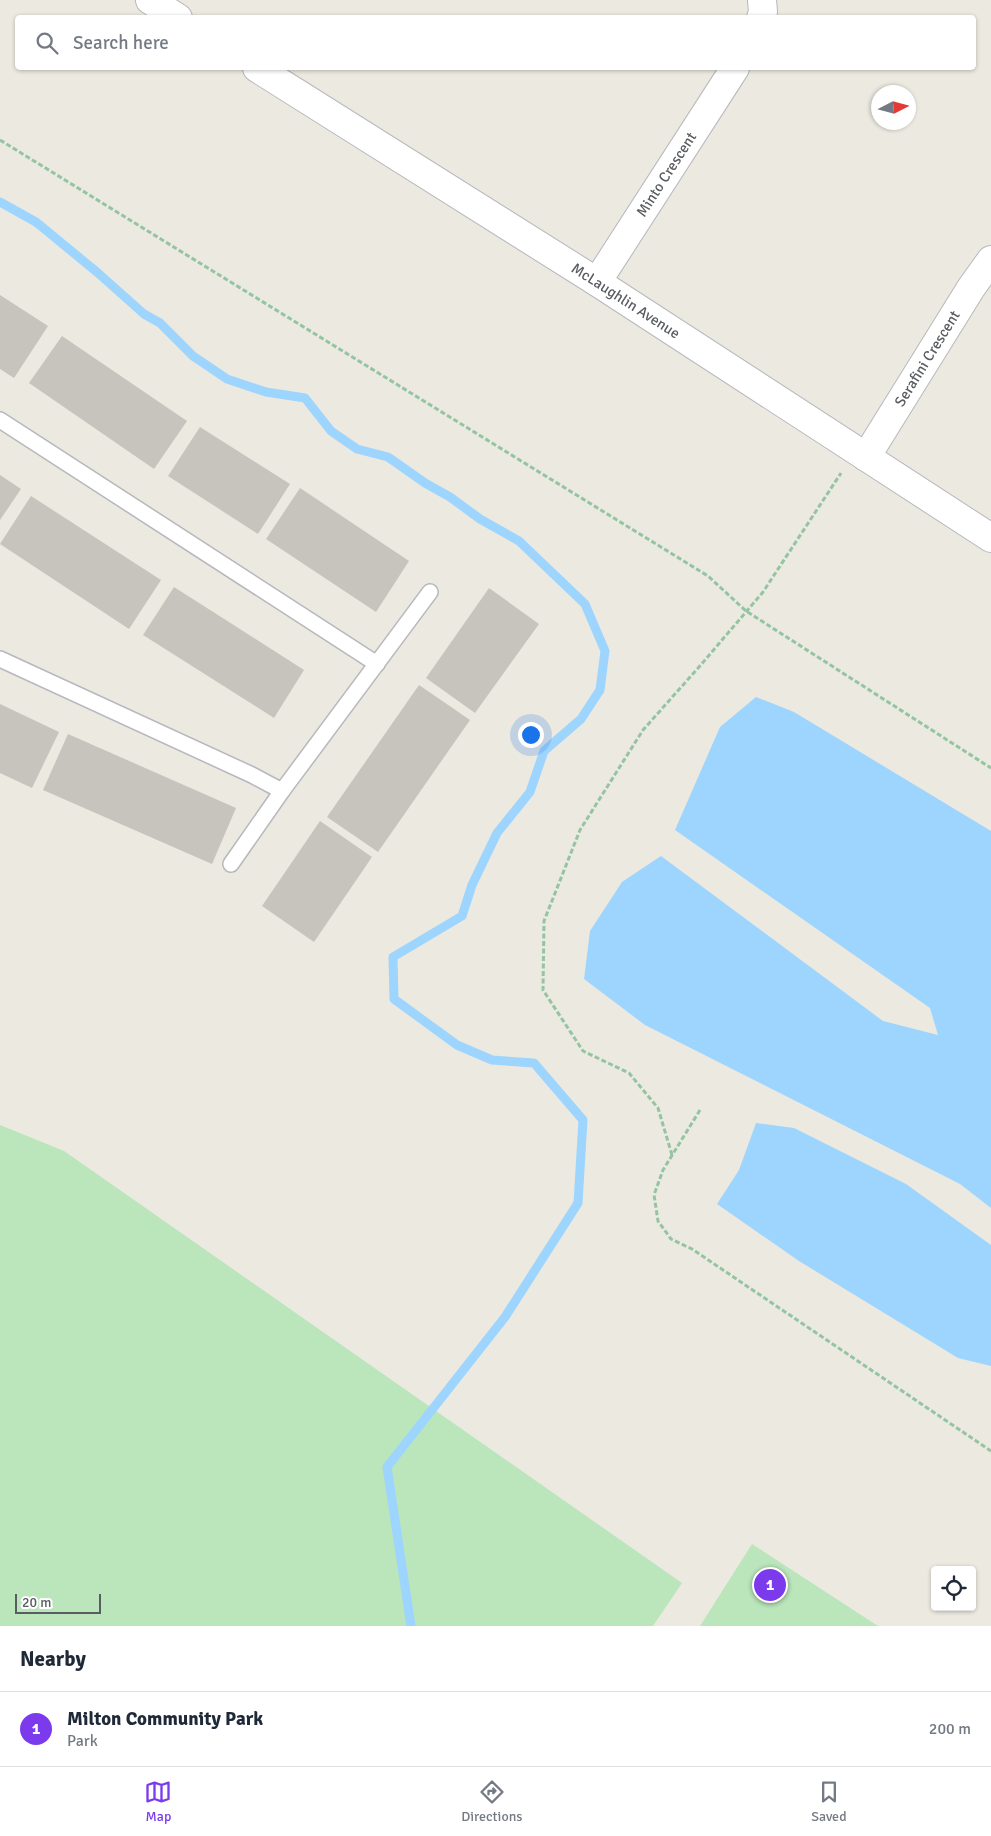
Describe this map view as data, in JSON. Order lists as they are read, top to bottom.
{
  "streets": {
    "street": ["Minto Crescent", "McLaughlin Avenue", "Serafini Crescent"]
  },
  "crossings": [
    ["Minto Crescent", "McLaughlin Avenue"],
    ["McLaughlin Avenue", "Serafini Crescent"]
  ],
  "scale_bar": "20 m",
  "north": "right",
  "page": {
    "search": "Search here",
    "pins": "1",
    "scale": "20 m",
    "heading": "Nearby",
    "list": [
      {
        "mark": "1",
        "name": "Milton Community Park",
        "note": "Park",
        "value": "200 m"
      }
    ],
    "nav": ["Map", "Directions", "Saved"]
  }
}
